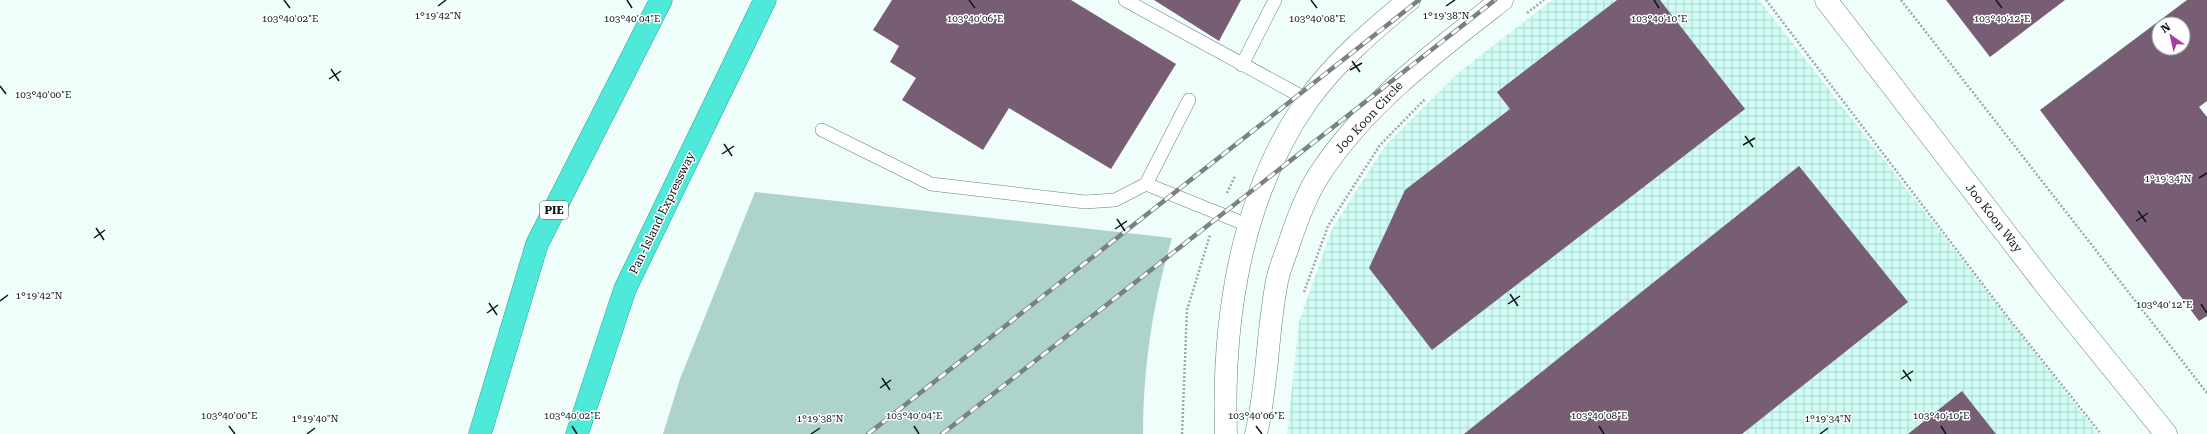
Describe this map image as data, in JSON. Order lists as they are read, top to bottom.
{
  "streets": {
    "highway": ["PIE", "Pan-Island Expressway"],
    "street": ["Joo Koon Circle", "Joo Koon Way"]
  },
  "north": "top left",
  "coordinates": [
    "1°19'42\"N",
    "1°19'38\"N",
    "103°40'02\"E",
    "103°40'04\"E",
    "103°40'06\"E",
    "103°40'08\"E",
    "103°40'10\"E",
    "103°40'12\"E",
    "103°40'00\"E",
    "1°19'34\"N",
    "1°19'40\"N"
  ]
}
